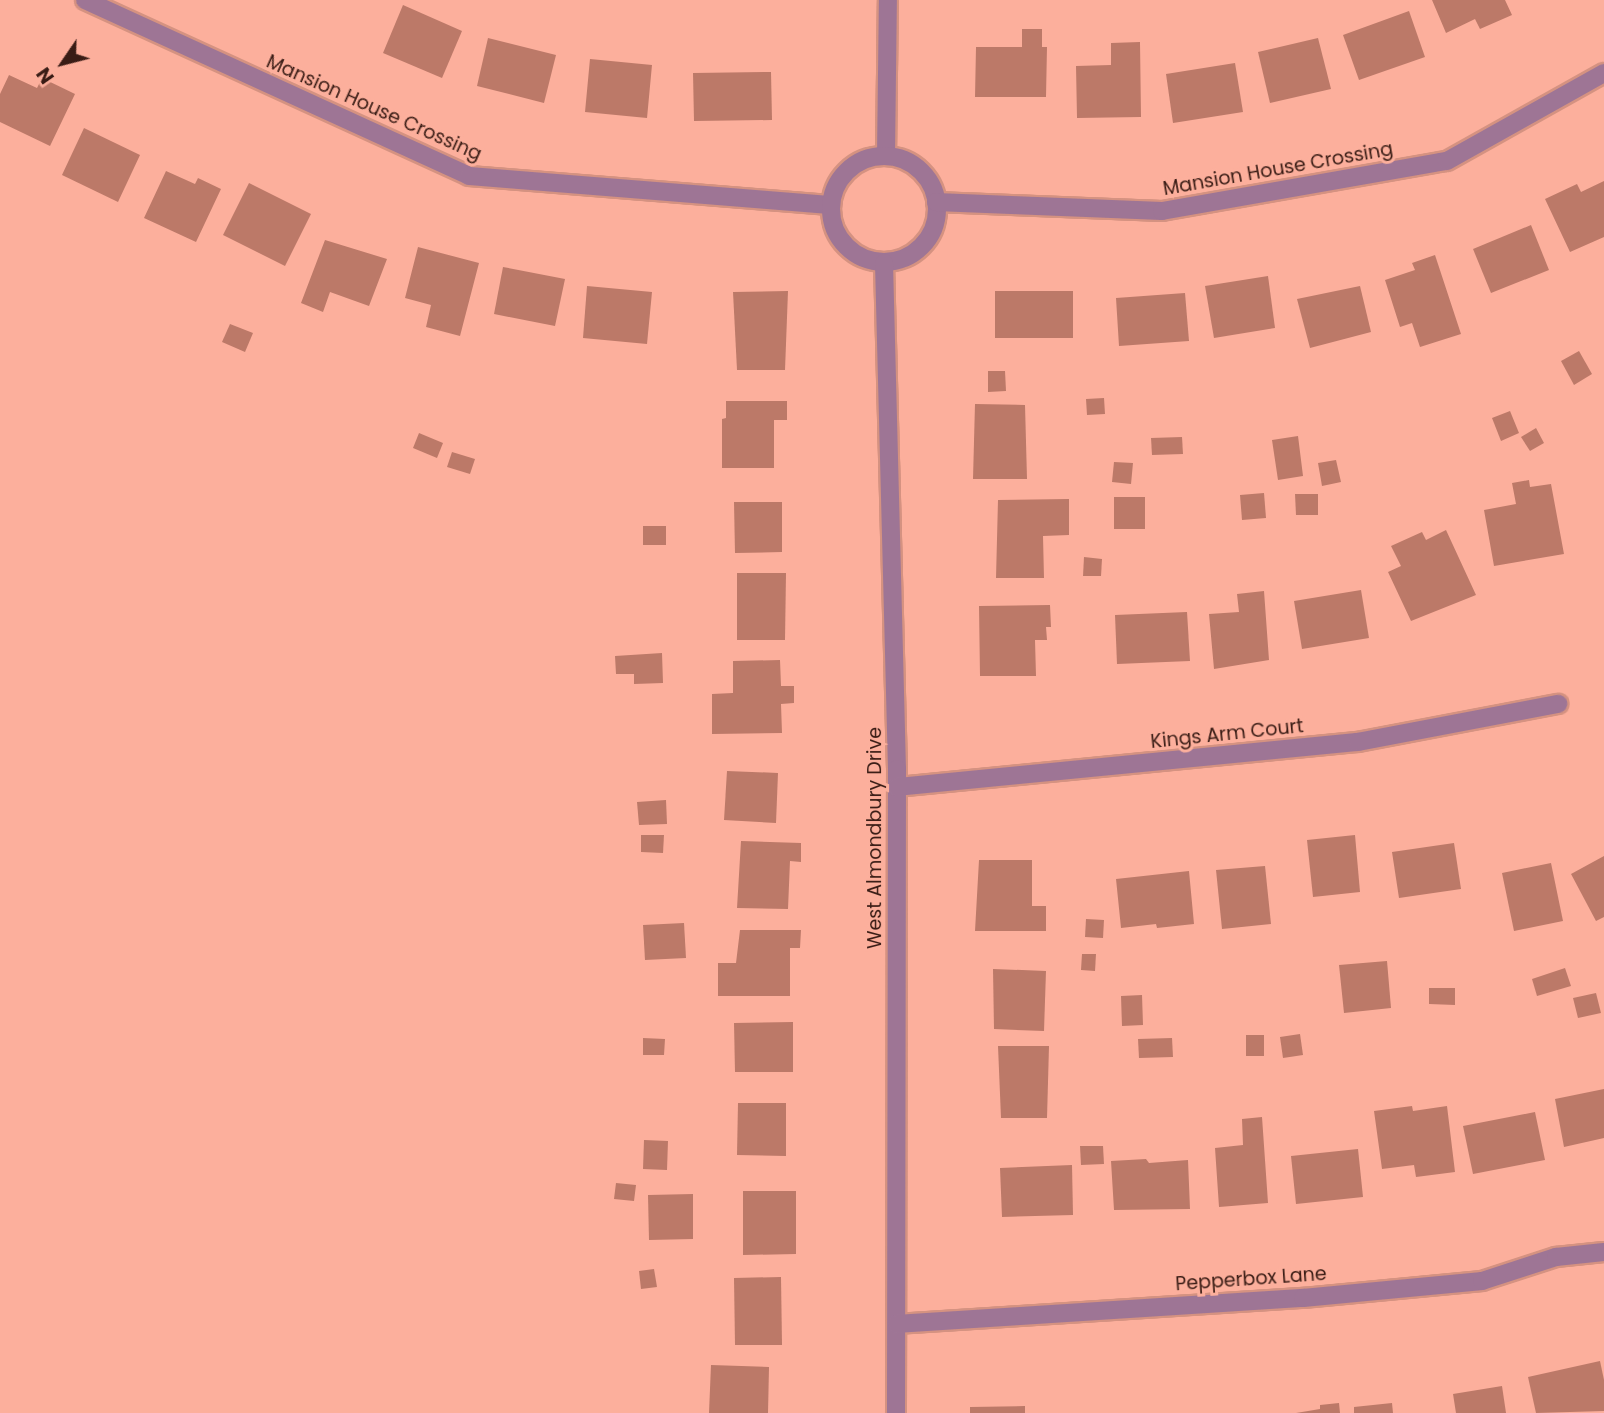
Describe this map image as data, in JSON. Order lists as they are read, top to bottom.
{
  "streets": {
    "street": [
      "Mansion House Crossing",
      "Kings Arm Court",
      "West Almondbury Drive",
      "Pepperbox Lane"
    ]
  },
  "crossings": [
    ["Mansion House Crossing", "West Almondbury Drive"],
    ["Kings Arm Court", "West Almondbury Drive"],
    ["West Almondbury Drive", "Pepperbox Lane"]
  ],
  "north": "bottom left"
}
